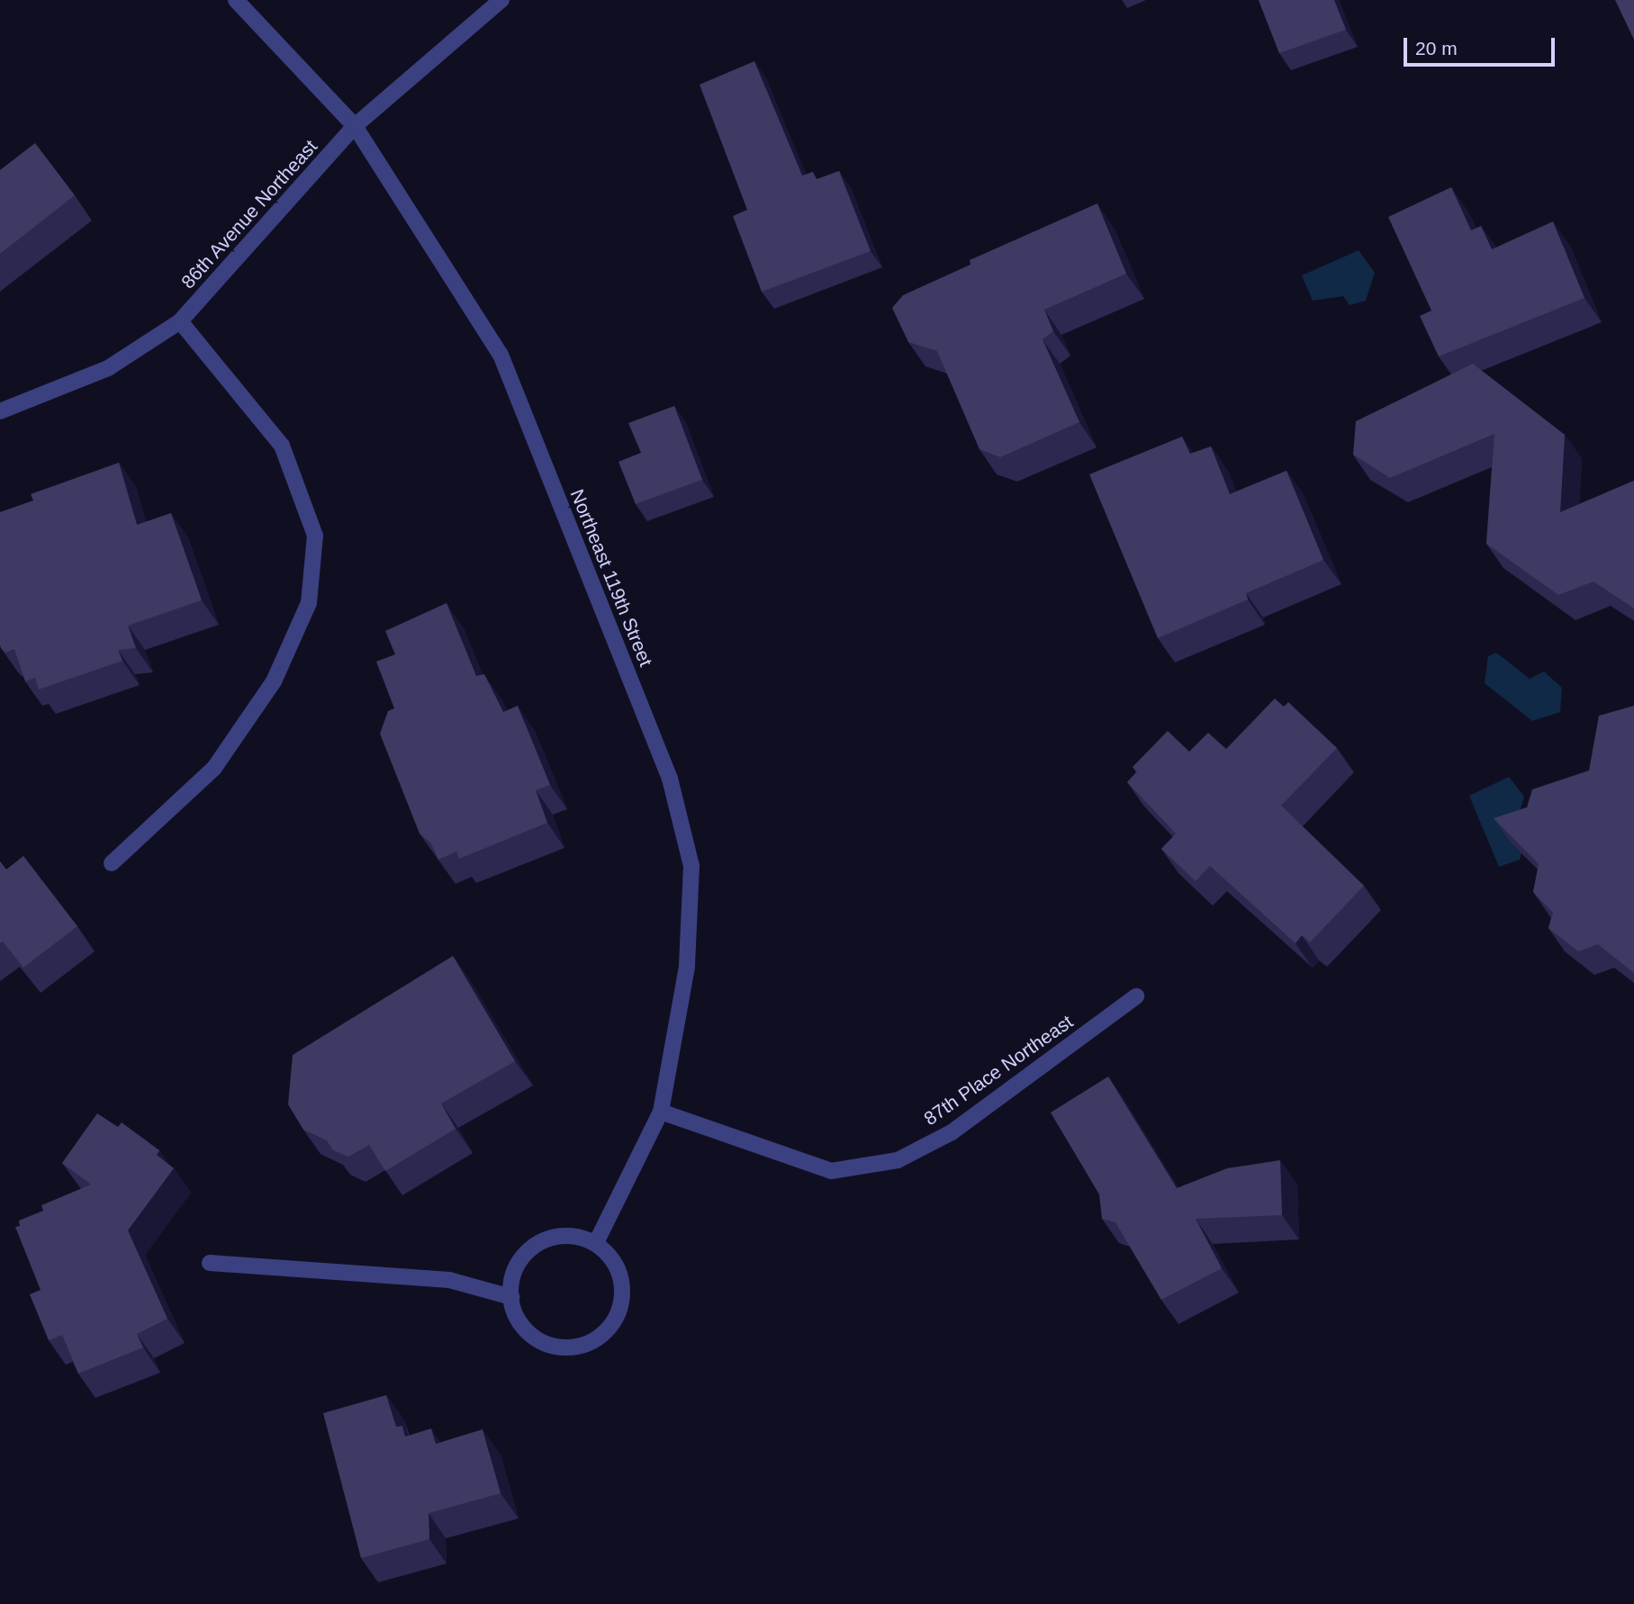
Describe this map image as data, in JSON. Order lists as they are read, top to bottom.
{
  "streets": {
    "lane": ["86th Avenue Northeast", "Northeast 119th Street", "87th Place Northeast"]
  },
  "crossings": [
    ["86th Avenue Northeast", "Northeast 119th Street"],
    ["Northeast 119th Street", "87th Place Northeast"]
  ],
  "scale_bar": "20 m"
}
